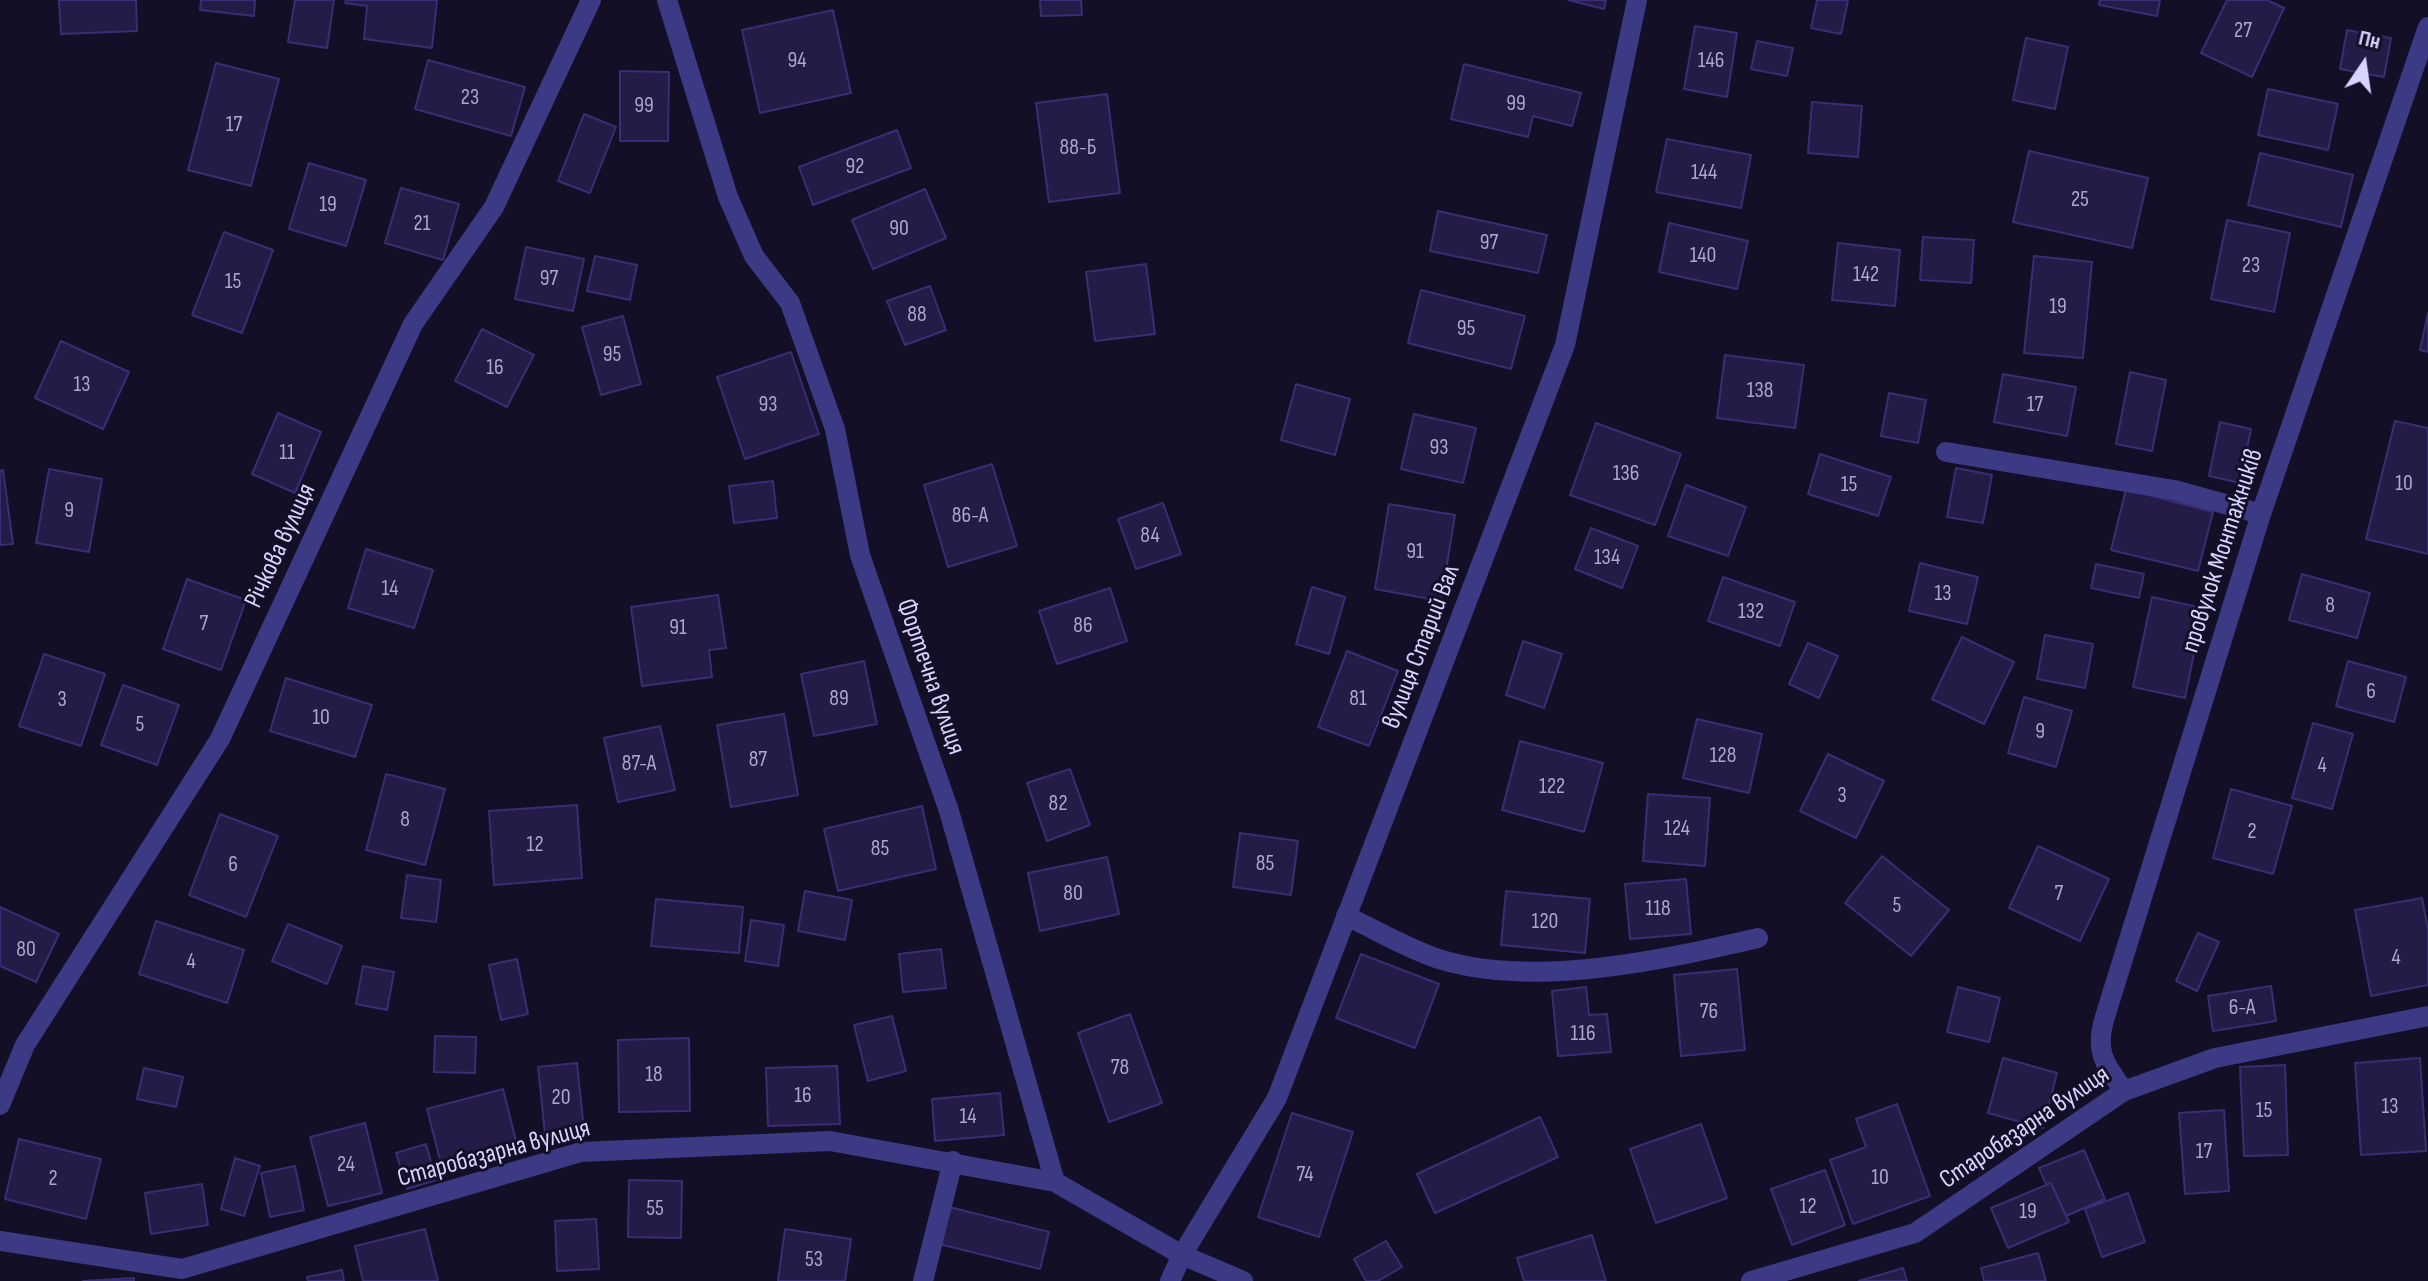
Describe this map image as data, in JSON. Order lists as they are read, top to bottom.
{
  "streets": {
    "street": [
      "Річкова вулиця",
      "провулок Монтажників",
      "вулиця Старий Вал",
      "Фортечна вулиця",
      "Старобазарна вулиця"
    ]
  },
  "crossings": [
    ["провулок Монтажників", "Старобазарна вулиця"],
    ["Фортечна вулиця", "Старобазарна вулиця"]
  ],
  "house_numbers": [
    "27",
    "94",
    "146",
    "23",
    "99",
    "99",
    "17",
    "88-Б",
    "92",
    "144",
    "25",
    "19",
    "21",
    "90",
    "97",
    "140",
    "23",
    "142",
    "97",
    "15",
    "19",
    "88",
    "95",
    "95",
    "16",
    "13",
    "138",
    "93",
    "17",
    "93",
    "11",
    "136",
    "10",
    "15",
    "9",
    "86-А",
    "84",
    "91",
    "134",
    "14",
    "13",
    "8",
    "132",
    "7",
    "86",
    "91",
    "6",
    "89",
    "81",
    "3",
    "10",
    "5",
    "9",
    "128",
    "87",
    "87-А",
    "4",
    "122",
    "3",
    "82",
    "8",
    "124",
    "2",
    "12",
    "85",
    "85",
    "6",
    "80",
    "7",
    "5",
    "118",
    "120",
    "80",
    "4",
    "4",
    "6-А",
    "76",
    "116",
    "78",
    "18",
    "16",
    "20",
    "13",
    "15",
    "14",
    "17",
    "24",
    "74",
    "10",
    "2",
    "12",
    "55",
    "19",
    "53"
  ],
  "north": "top"
}
